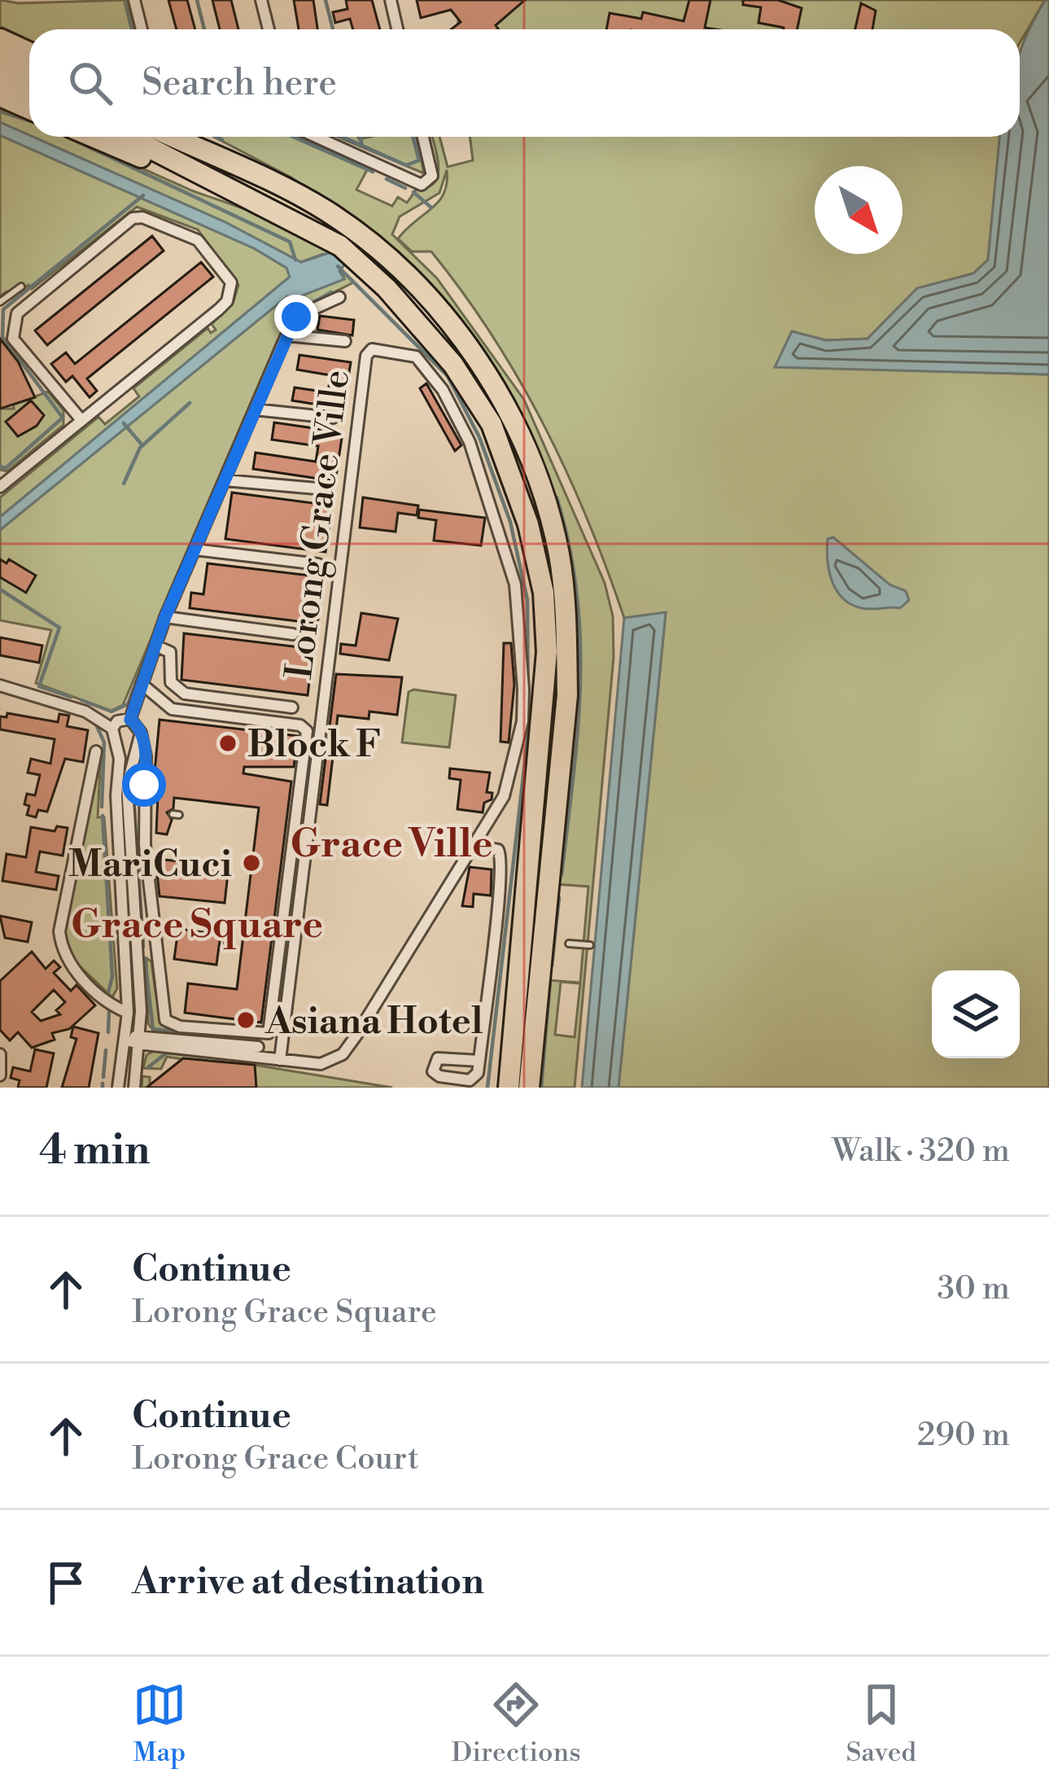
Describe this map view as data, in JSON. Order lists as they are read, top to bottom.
{
  "streets": {
    "street": ["Lorong Grace Ville"]
  },
  "districts": ["Grace Ville", "Grace Square"],
  "places": ["Block F", "MariCuci", "Asiana Hotel"],
  "north": "bottom right",
  "page": {
    "search": "Search here",
    "heading": ["4 min", "Walk · 320 m"],
    "list": [
      ["Continue", "Lorong Grace Square", "30 m"],
      ["Continue", "Lorong Grace Court", "290 m"],
      "Arrive at destination"
    ],
    "nav": ["Map", "Directions", "Saved"]
  }
}
